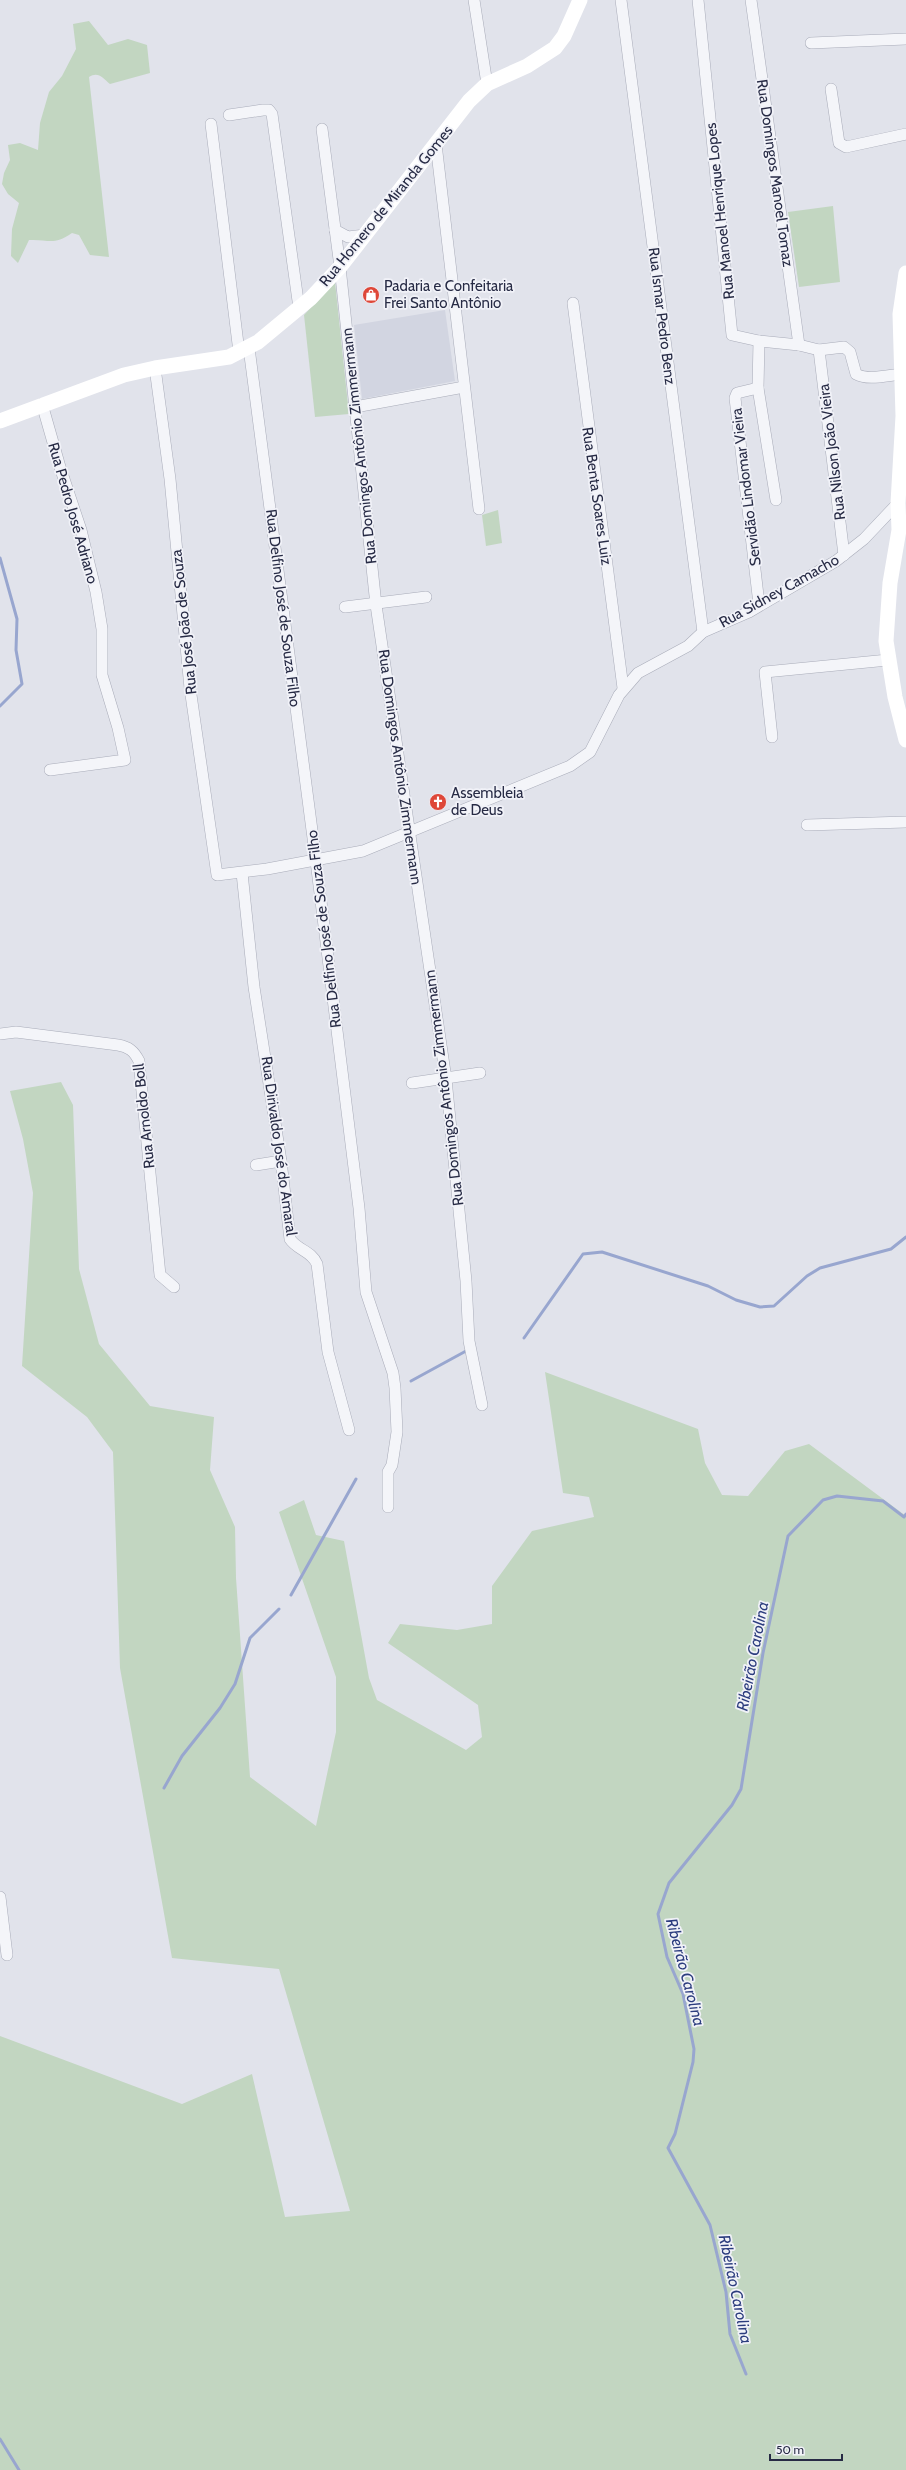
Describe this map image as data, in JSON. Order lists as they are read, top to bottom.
{
  "streets": {
    "street": [
      "Rua Domingos Manoel Tomaz",
      "Rua Homero de Miranda Gomes",
      "Rua Manoel Henrique Lopes",
      "Rua Ismar Pedro Benz",
      "Rua Domingos Antônio Zimmermann",
      "Rua Nilson João Vieira",
      "Servidão Lindomar Vieira",
      "Rua Benta Soares Luiz",
      "Rua Pedro José Adriano",
      "Rua Sidney Camacho",
      "Rua Delfino José de Souza Filho",
      "Rua José João de Souza",
      "Rua Arnoldo Boll",
      "Rua Dirivaldo José do Amaral"
    ]
  },
  "crossings": [
    ["Rua Domingos Manoel Tomaz", "Rua Manoel Henrique Lopes"],
    ["Rua Homero de Miranda Gomes", "Rua Domingos Antônio Zimmermann"],
    ["Rua Homero de Miranda Gomes", "Rua Pedro José Adriano"],
    ["Rua Homero de Miranda Gomes", "Rua Delfino José de Souza Filho"],
    ["Rua Homero de Miranda Gomes", "Rua José João de Souza"],
    ["Rua Manoel Henrique Lopes", "Rua Nilson João Vieira"],
    ["Rua Ismar Pedro Benz", "Rua Sidney Camacho"],
    ["Rua Domingos Antônio Zimmermann", "Rua Sidney Camacho"],
    ["Rua Nilson João Vieira", "Rua Sidney Camacho"],
    ["Servidão Lindomar Vieira", "Rua Sidney Camacho"],
    ["Rua Benta Soares Luiz", "Rua Sidney Camacho"],
    ["Rua Sidney Camacho", "Rua Delfino José de Souza Filho"],
    ["Rua Sidney Camacho", "Rua José João de Souza"],
    ["Rua Sidney Camacho", "Rua Dirivaldo José do Amaral"]
  ],
  "water": ["Ribeirão Carolina"],
  "places": {
    "shop": ["Padaria e Confeitaria Frei Santo Antônio"],
    "church": ["Assembleia de Deus"]
  },
  "scale_bar": "50 m"
}
